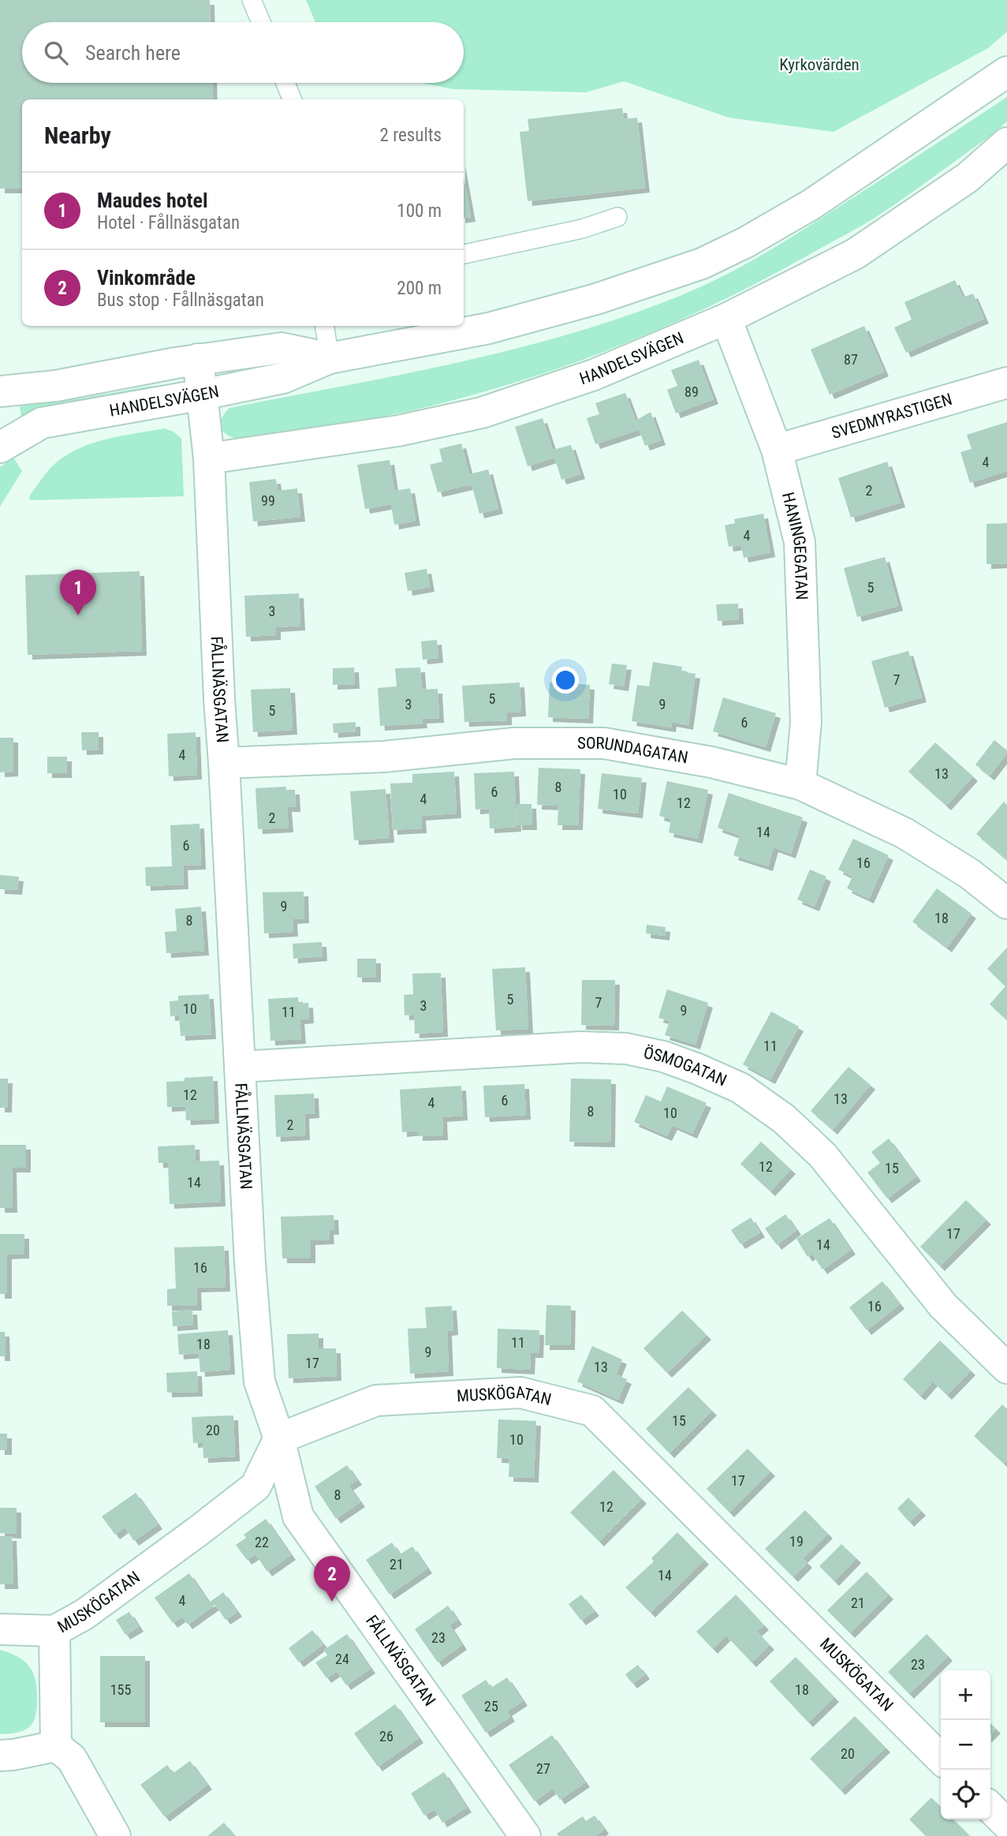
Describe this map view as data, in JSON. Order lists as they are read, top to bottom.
{
  "streets": {
    "street": [
      "HANDELSVÄGEN",
      "SVEDMYRASTIGEN",
      "HANINGEGATAN",
      "FÅLLNÄSGATAN",
      "SORUNDAGATAN",
      "ÖSMOGATAN",
      "MUSKÖGATAN"
    ]
  },
  "crossings": [
    ["HANDELSVÄGEN", "HANINGEGATAN"],
    ["HANDELSVÄGEN", "FÅLLNÄSGATAN"],
    ["SVEDMYRASTIGEN", "HANINGEGATAN"],
    ["HANINGEGATAN", "SORUNDAGATAN"],
    ["FÅLLNÄSGATAN", "SORUNDAGATAN"],
    ["FÅLLNÄSGATAN", "ÖSMOGATAN"],
    ["FÅLLNÄSGATAN", "MUSKÖGATAN"]
  ],
  "parks": ["Kyrkovärden"],
  "house_numbers": [
    "87",
    "89",
    "4",
    "2",
    "99",
    "4",
    "5",
    "3",
    "7",
    "5",
    "3",
    "9",
    "5",
    "6",
    "4",
    "13",
    "8",
    "6",
    "10",
    "4",
    "12",
    "2",
    "14",
    "6",
    "16",
    "9",
    "18",
    "8",
    "5",
    "7",
    "3",
    "10",
    "9",
    "11",
    "11",
    "12",
    "13",
    "6",
    "4",
    "8",
    "10",
    "2",
    "12",
    "15",
    "14",
    "17",
    "14",
    "16",
    "16",
    "11",
    "18",
    "9",
    "17",
    "13",
    "15",
    "20",
    "10",
    "17",
    "8",
    "12",
    "19",
    "22",
    "21",
    "14",
    "4",
    "21",
    "23",
    "24",
    "23",
    "155",
    "18",
    "25",
    "26",
    "20",
    "27"
  ],
  "page": {
    "search": "Search here",
    "heading": ["Nearby", "2 results"],
    "list": [
      {
        "mark": "1",
        "name": "Maudes hotel",
        "note": "Hotel · Fållnäsgatan",
        "value": "100 m"
      },
      {
        "mark": "2",
        "name": "Vinkområde",
        "note": "Bus stop · Fållnäsgatan",
        "value": "200 m"
      }
    ],
    "pins": ["1", "2"],
    "map_buttons": ["+", "−"]
  }
}
